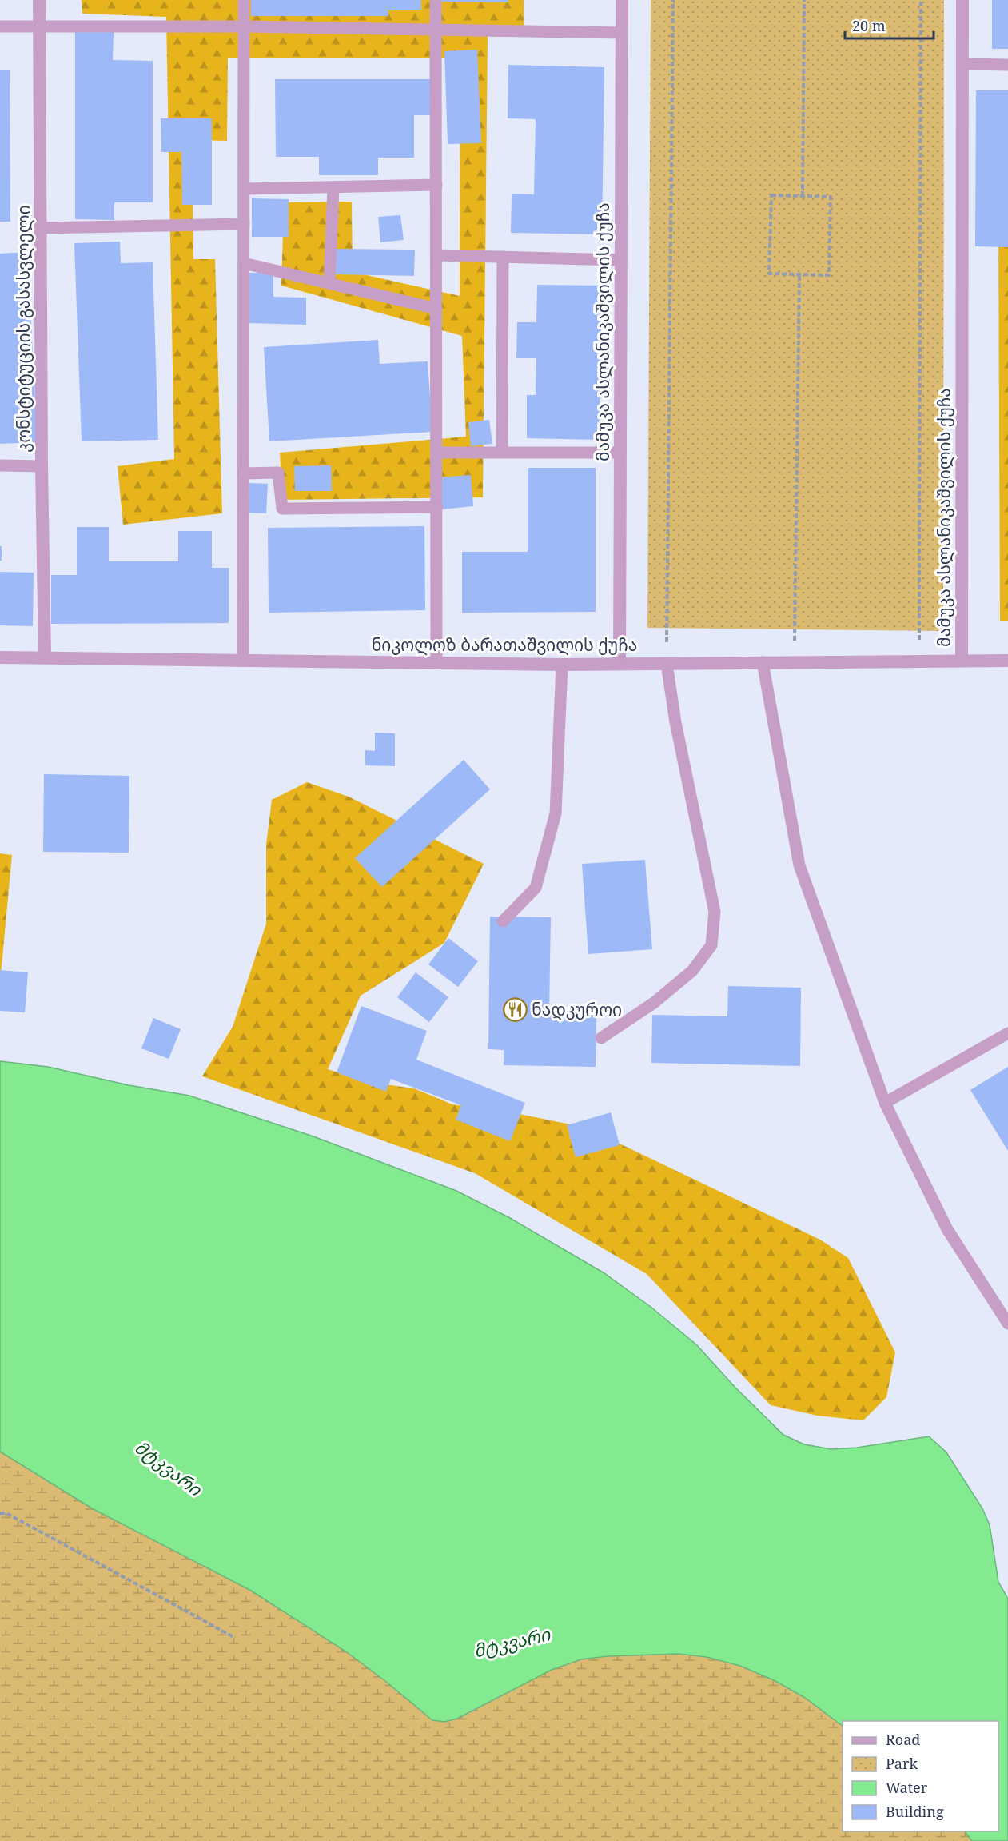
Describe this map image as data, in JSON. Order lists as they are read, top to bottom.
{
  "streets": {
    "street": ["კონსტიტუციის გასასვლელი", "მამუკა ასლანიკაშვილის ქუჩა", "ნიკოლოზ ბარათაშვილის ქუჩა"]
  },
  "crossings": [
    ["კონსტიტუციის გასასვლელი", "ნიკოლოზ ბარათაშვილის ქუჩა"],
    ["მამუკა ასლანიკაშვილის ქუჩა", "ნიკოლოზ ბარათაშვილის ქუჩა"]
  ],
  "water": ["მტკვარი"],
  "places": {
    "restaurant": ["ნადკუროი"]
  },
  "legend": [
    "Road",
    "Park",
    "Water",
    "Building"
  ],
  "scale_bar": "20 m"
}
